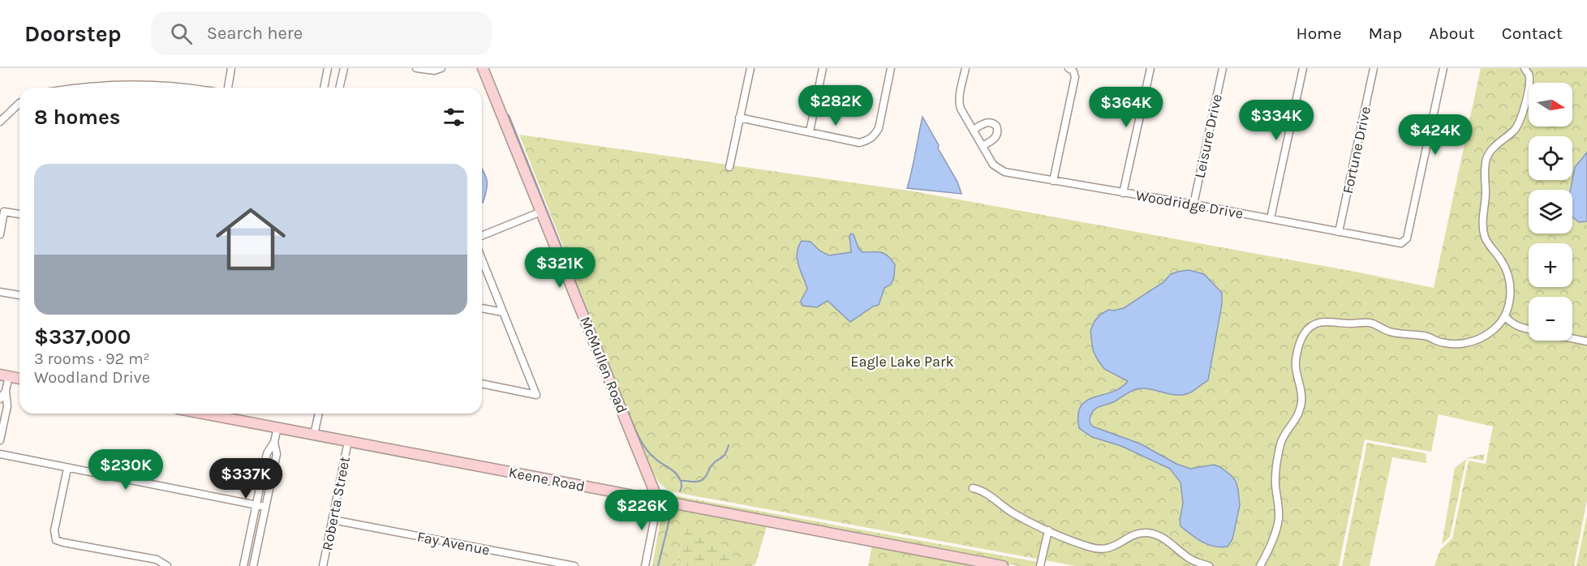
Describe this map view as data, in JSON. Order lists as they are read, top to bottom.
{
  "streets": {
    "main road": ["McMullen Road", "Keene Road"],
    "street": [
      "Leisure Drive",
      "Fortune Drive",
      "Woodridge Drive",
      "Roberta Street",
      "Fay Avenue"
    ]
  },
  "crossings": [
    ["Leisure Drive", "Woodridge Drive"],
    ["Fortune Drive", "Woodridge Drive"],
    ["McMullen Road", "Keene Road"],
    ["Keene Road", "Roberta Street"],
    ["Roberta Street", "Fay Avenue"]
  ],
  "parks": ["Eagle Lake Park"],
  "north": "right",
  "page": {
    "header": "Doorstep",
    "search": "Search here",
    "nav": [
      "Home",
      "Map",
      "About",
      "Contact"
    ],
    "map_buttons": ["+", "−"],
    "price": [
      "$282K",
      "$364K",
      "$334K",
      "$424K",
      "$321K",
      "$230K",
      "$337K",
      "$226K"
    ],
    "heading": "8 homes",
    "list": [
      {
        "name": "$337,000",
        "note": "3 rooms · 92 m² · Woodland Drive"
      }
    ]
  }
}
